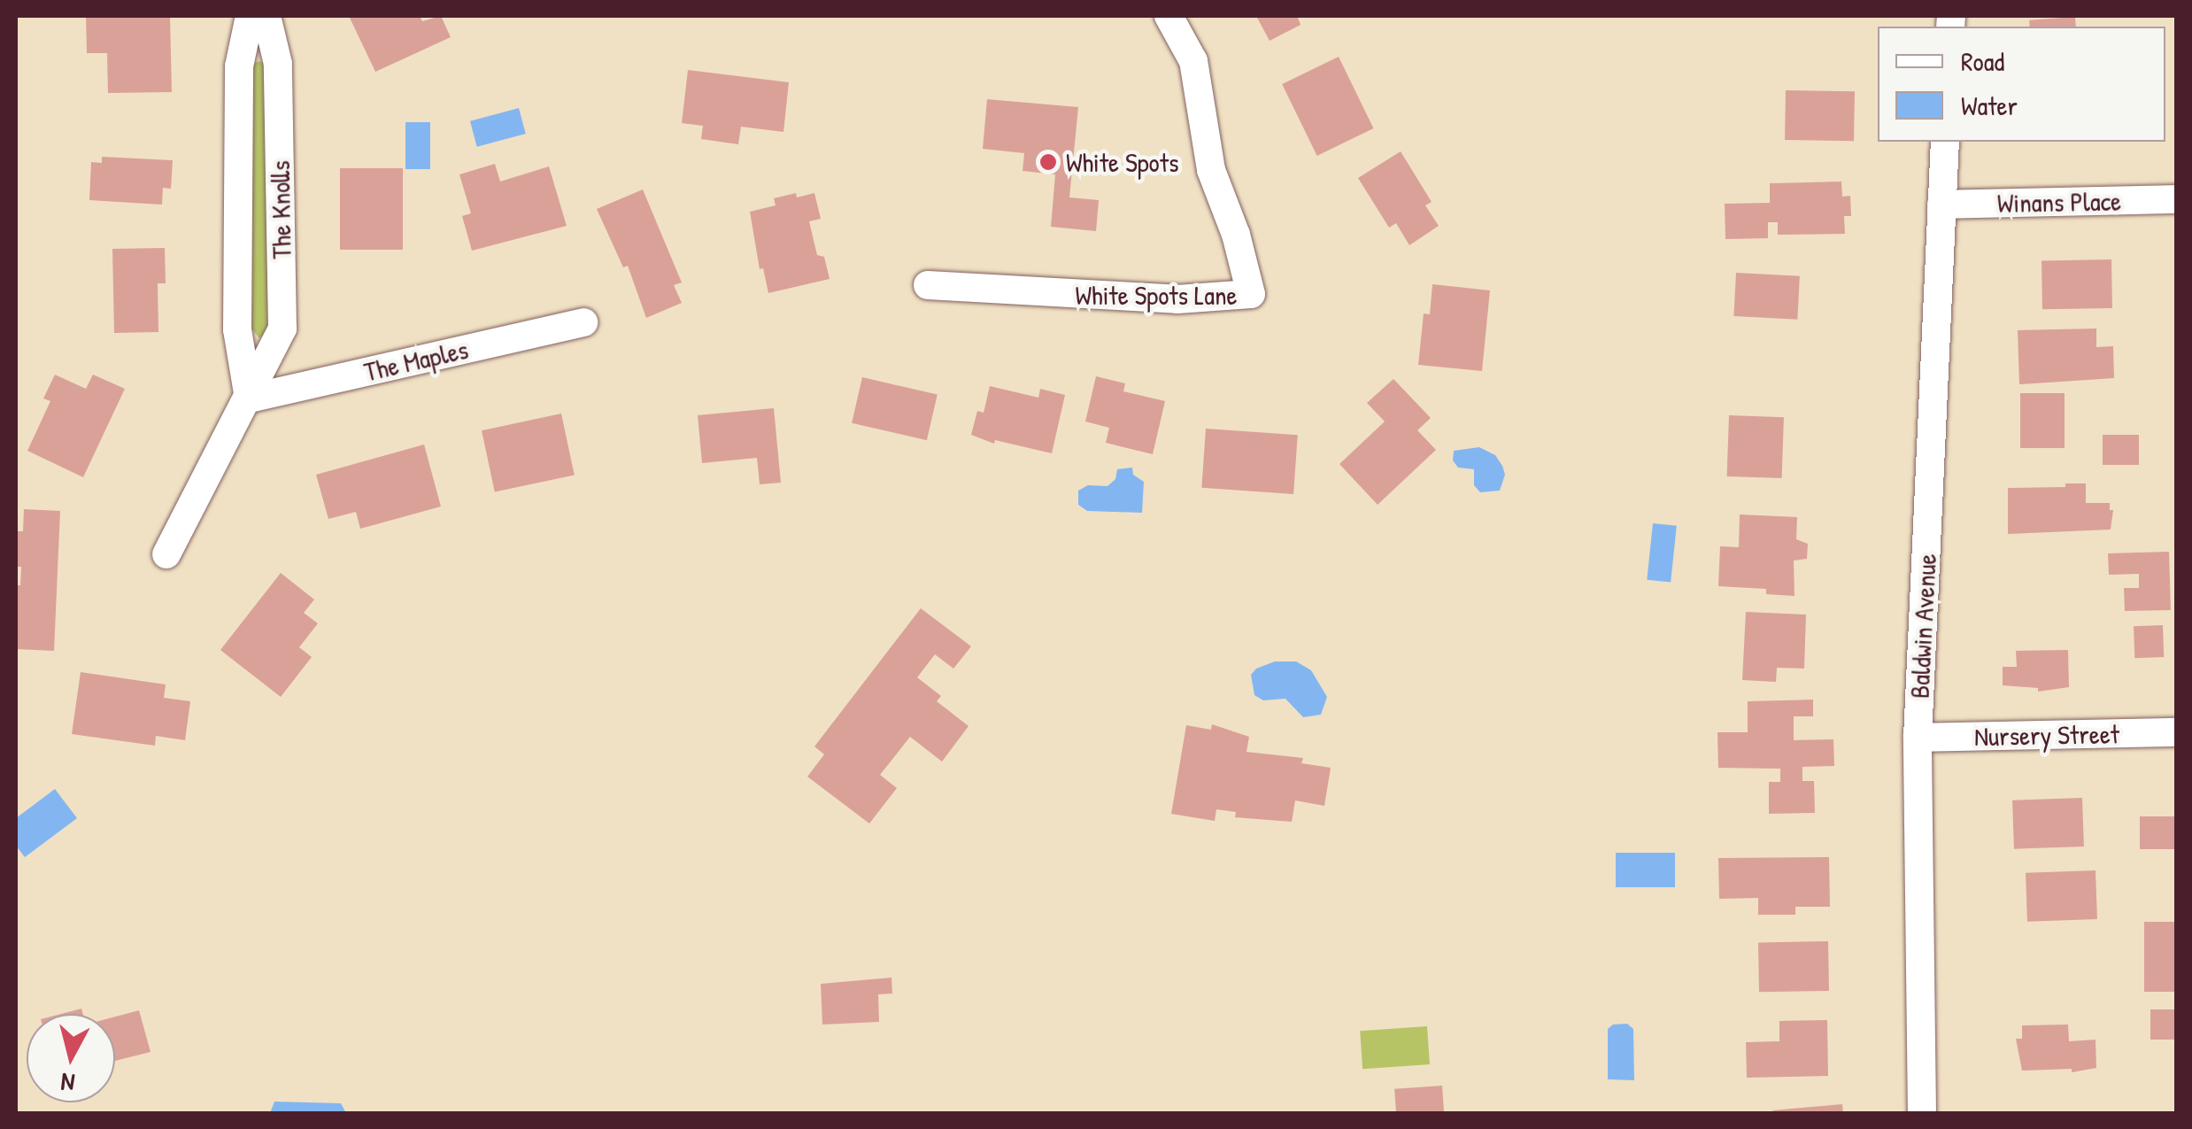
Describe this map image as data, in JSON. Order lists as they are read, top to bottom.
{
  "streets": {
    "street": [
      "Winans Place",
      "The Knolls",
      "White Spots Lane",
      "The Maples",
      "Baldwin Avenue",
      "Nursery Street"
    ]
  },
  "crossings": [
    ["Winans Place", "Baldwin Avenue"],
    ["The Knolls", "The Maples"],
    ["Baldwin Avenue", "Nursery Street"]
  ],
  "places": ["White Spots"],
  "legend": ["Road", "Water"],
  "north": "bottom"
}
